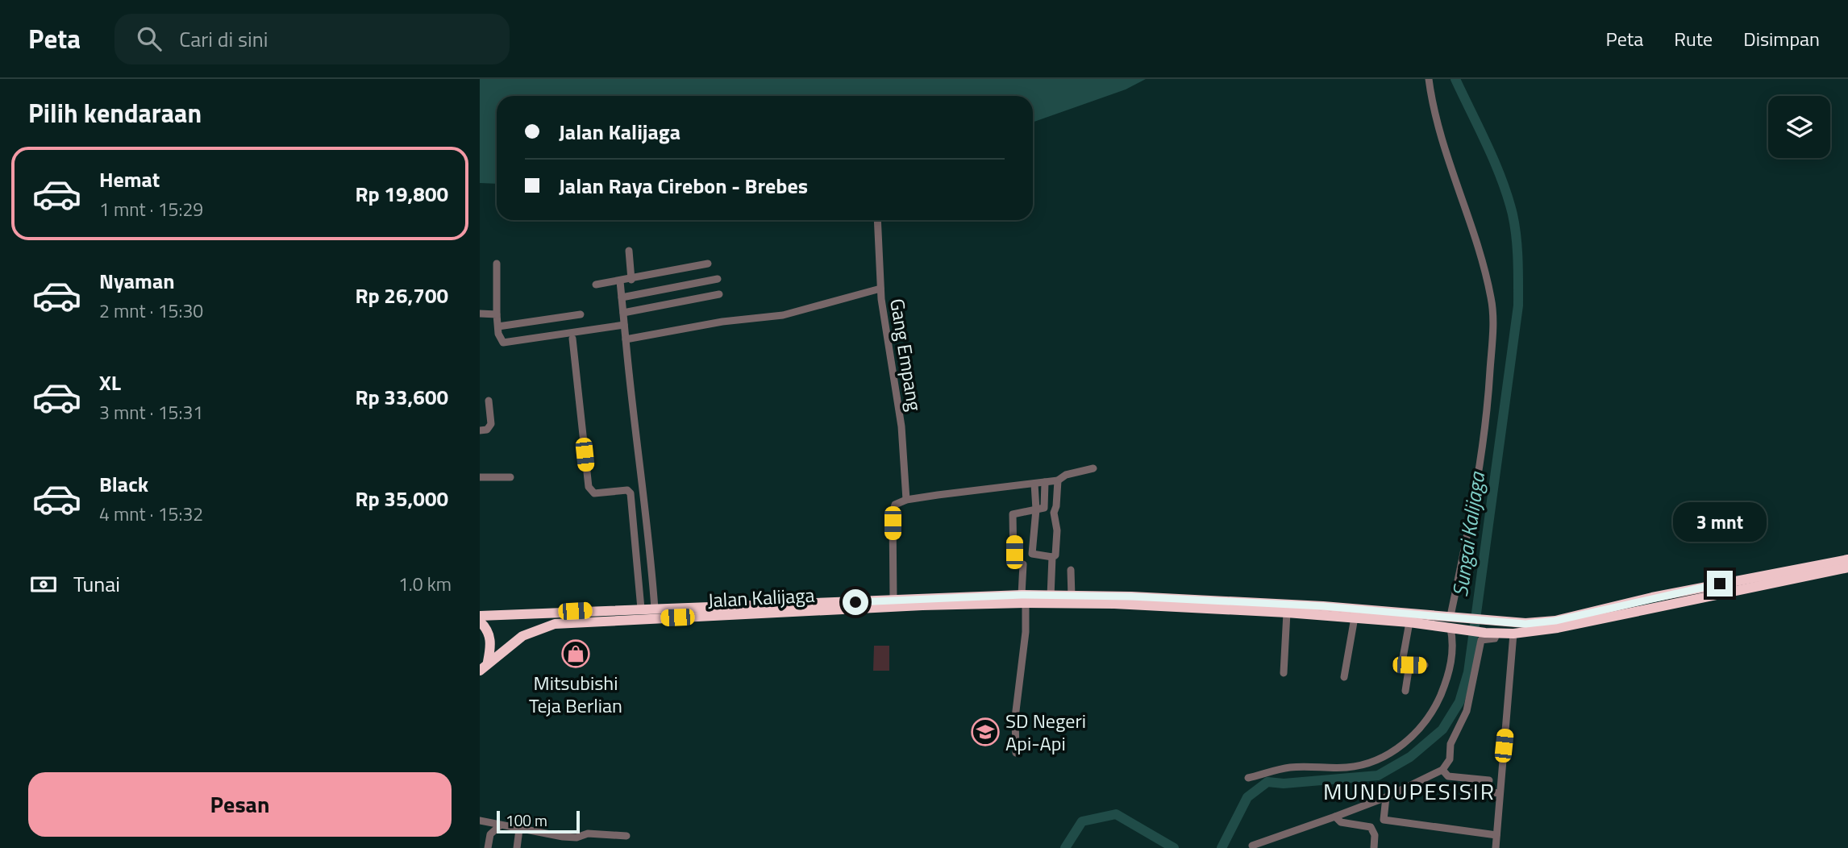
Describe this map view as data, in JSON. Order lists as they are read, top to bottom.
{
  "streets": {
    "highway": ["Jalan Kalijaga"],
    "street": ["Gang Empang"]
  },
  "districts": ["MUNDUPESISIR"],
  "water": ["Sungai Kalijaga"],
  "places": {
    "shop": ["Mitsubishi Teja Berlian"],
    "school or university": ["SD Negeri Api-Api"]
  },
  "scale_bar": "100 m",
  "page": {
    "header": "Peta",
    "search": "Cari di sini",
    "nav": ["Peta", "Rute", "Disimpan"],
    "heading": "Pilih kendaraan",
    "banner": ["Jalan Kalijaga", "Jalan Raya Cirebon - Brebes"],
    "list": [
      {
        "name": "Hemat",
        "note": "1 mnt · 15:29",
        "value": "Rp 19,800"
      },
      {
        "name": "Nyaman",
        "note": "2 mnt · 15:30",
        "value": "Rp 26,700"
      },
      {
        "name": "XL",
        "note": "3 mnt · 15:31",
        "value": "Rp 33,600"
      },
      {
        "name": "Black",
        "note": "4 mnt · 15:32",
        "value": "Rp 35,000"
      }
    ],
    "bubble": "3 mnt",
    "pay": ["Tunai", "1.0 km"],
    "buttons": "Pesan",
    "scale": "100 m"
  }
}
